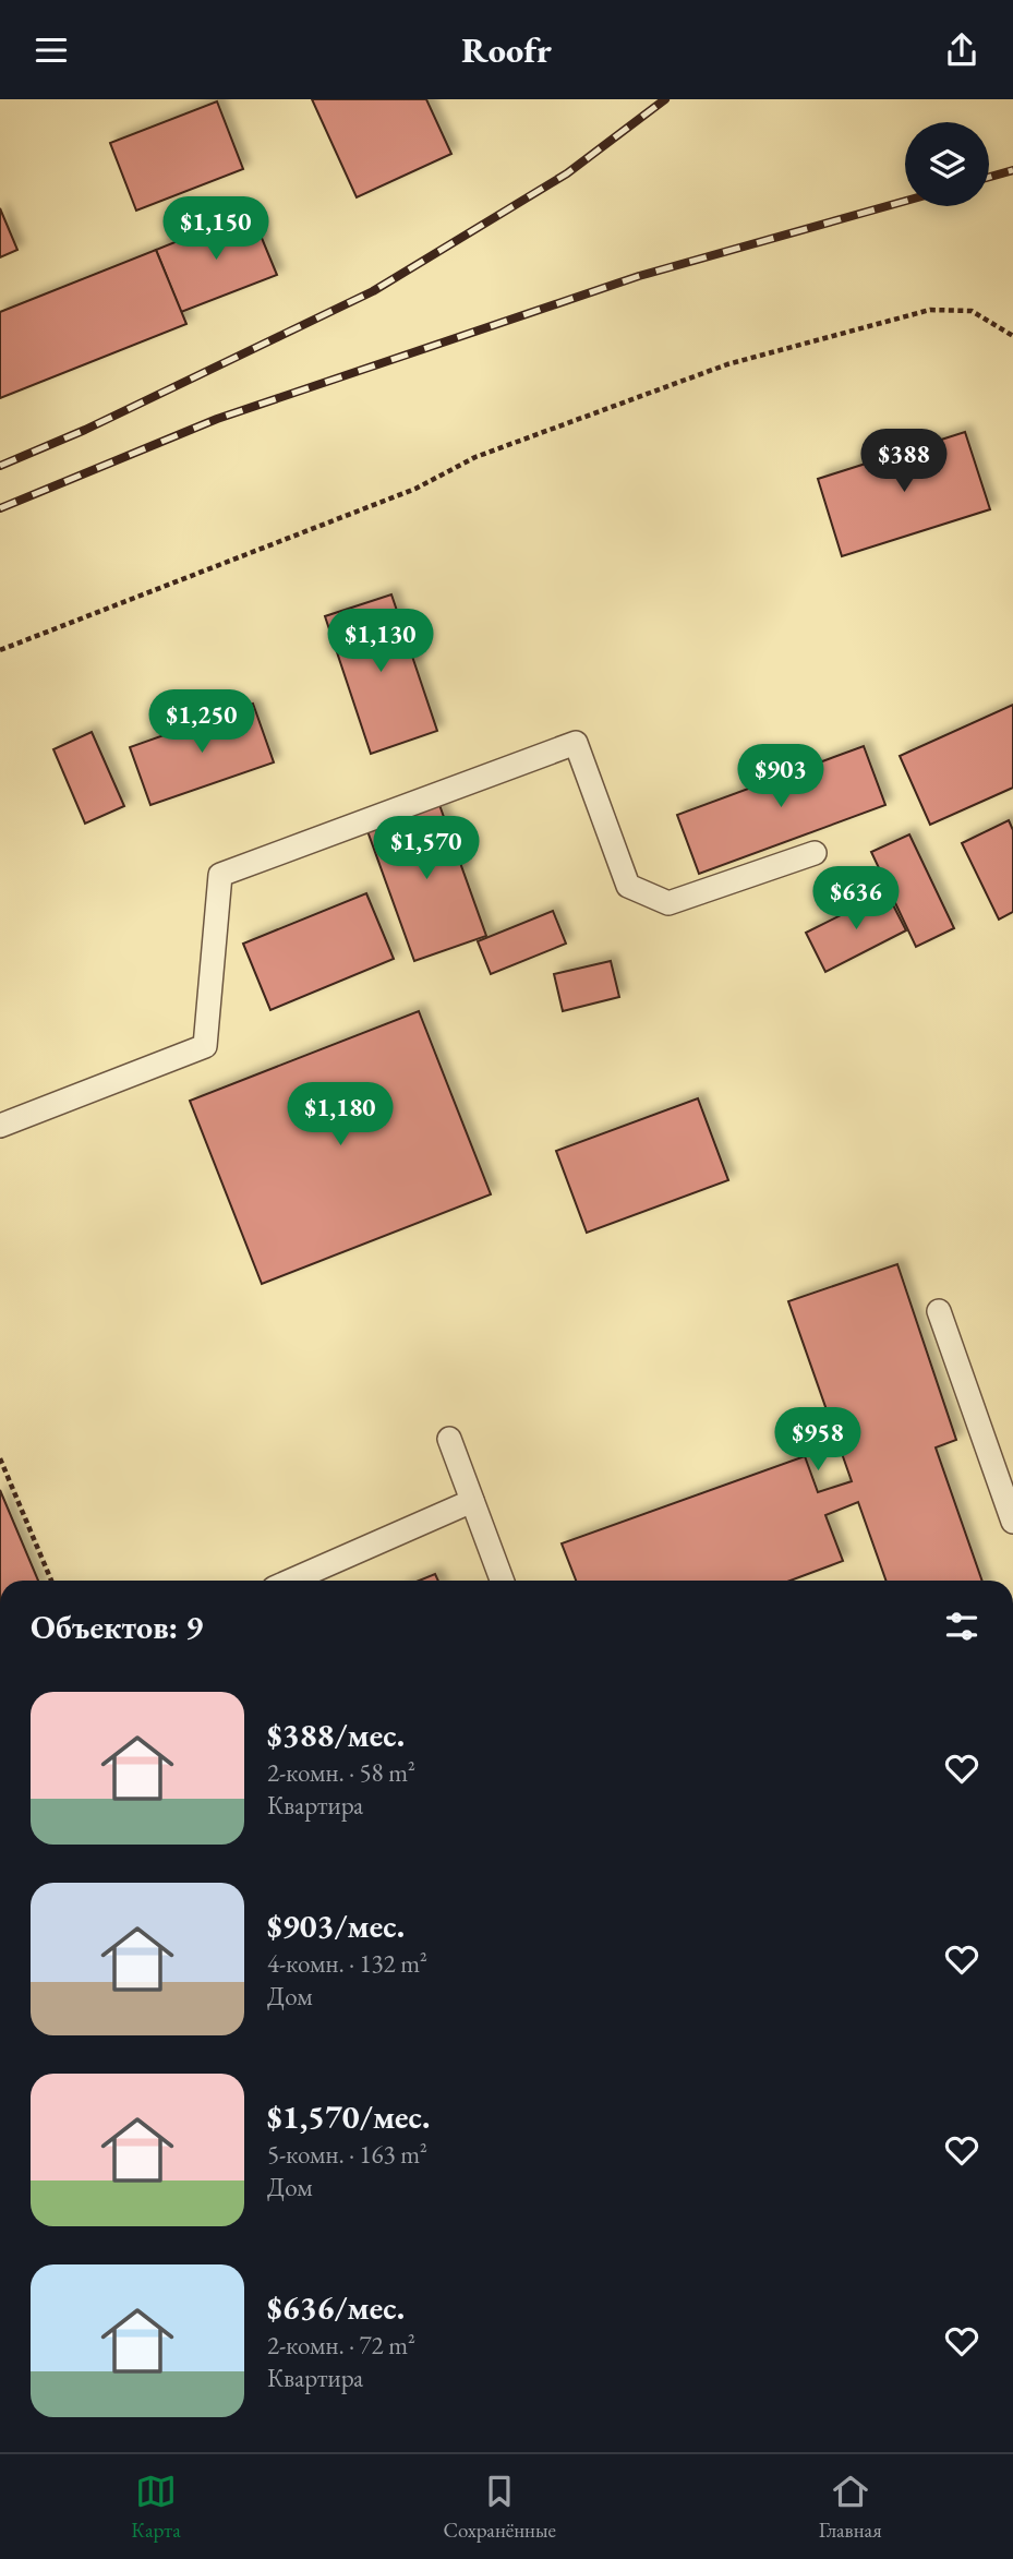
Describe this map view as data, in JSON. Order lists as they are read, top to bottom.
{
  "page": {
    "header": "Roofr",
    "price": [
      "$1,150",
      "$388",
      "$1,130",
      "$1,250",
      "$903",
      "$1,570",
      "$636",
      "$1,180",
      "$958"
    ],
    "heading": "Объектов: 9",
    "list": [
      {
        "name": "$388/мес.",
        "note": "2-комн. · 58 m² · Квартира"
      },
      {
        "name": "$903/мес.",
        "note": "4-комн. · 132 m² · Дом"
      },
      {
        "name": "$1,570/мес.",
        "note": "5-комн. · 163 m² · Дом"
      },
      {
        "name": "$636/мес.",
        "note": "2-комн. · 72 m² · Квартира"
      }
    ],
    "tabs": ["Карта", "Сохранённые", "Главная"]
  }
}
